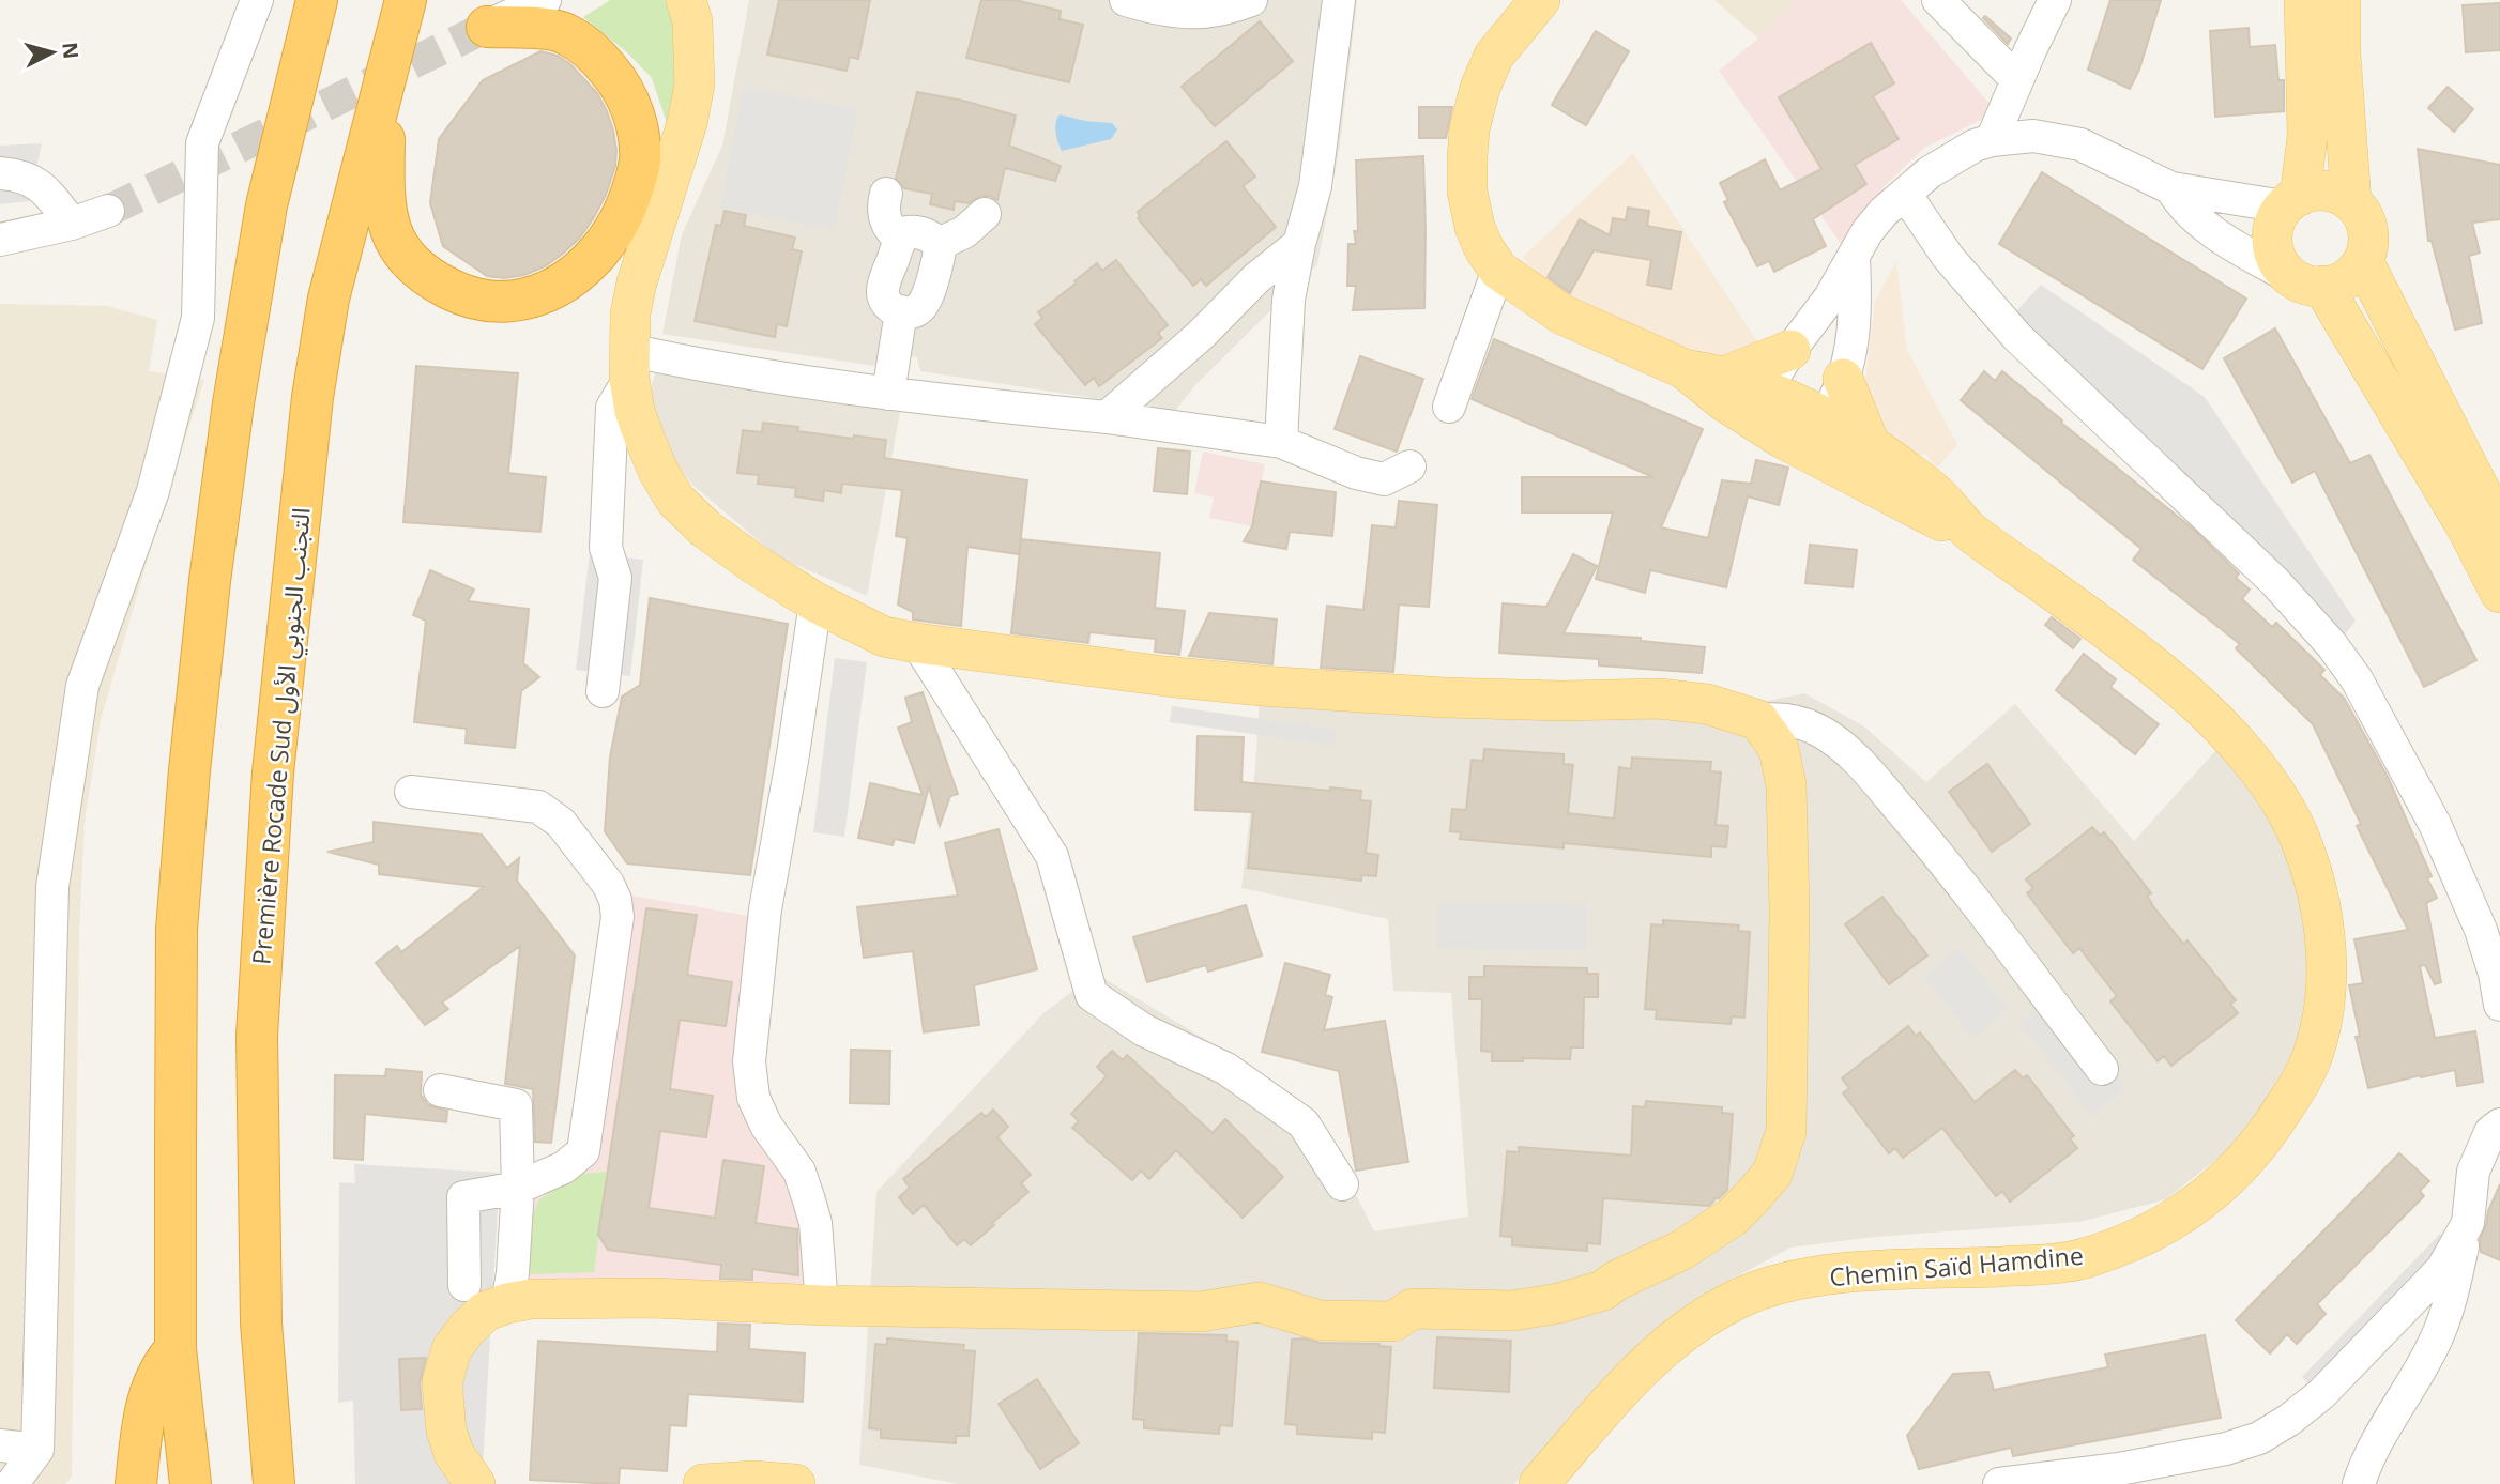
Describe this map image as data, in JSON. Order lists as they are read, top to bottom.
{
  "streets": {
    "highway": ["Première Rocade Sud التجنب الجنوبي الأول"],
    "main road": ["Chemin Saïd Hamdine"]
  },
  "north": "right"
}
